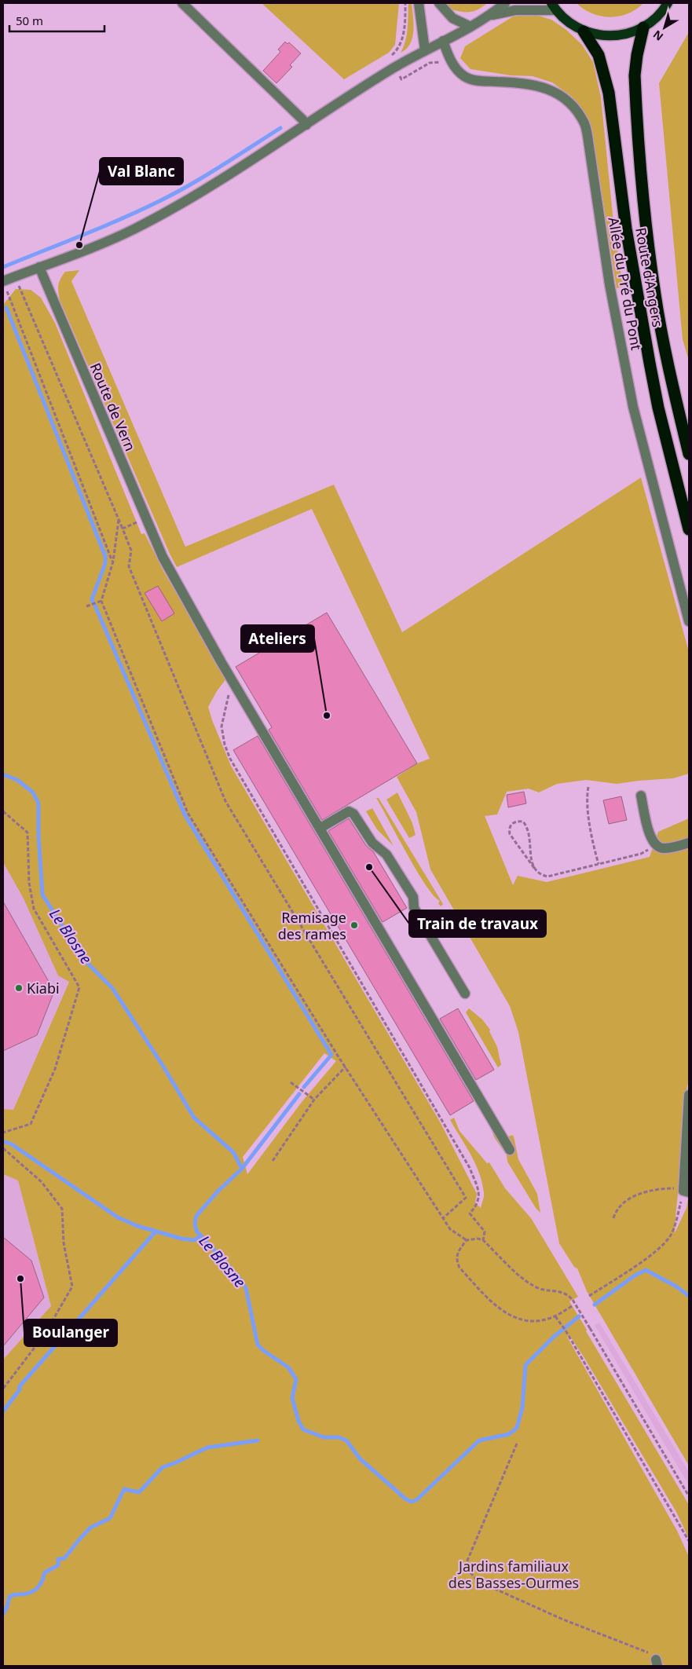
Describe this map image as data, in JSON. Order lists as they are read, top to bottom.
{
  "streets": {
    "highway": ["Route d'Angers"],
    "street": ["Allée du Pré du Pont", "Route de Vern"]
  },
  "water": ["Le Blosne"],
  "parks": ["Jardins familiaux des Basses-Ourmes"],
  "places": [
    "Val Blanc",
    "Ateliers",
    "Train de travaux",
    "Remisage des rames",
    "Kiabi",
    "Boulanger"
  ],
  "scale_bar": "50 m",
  "north": "bottom left"
}
